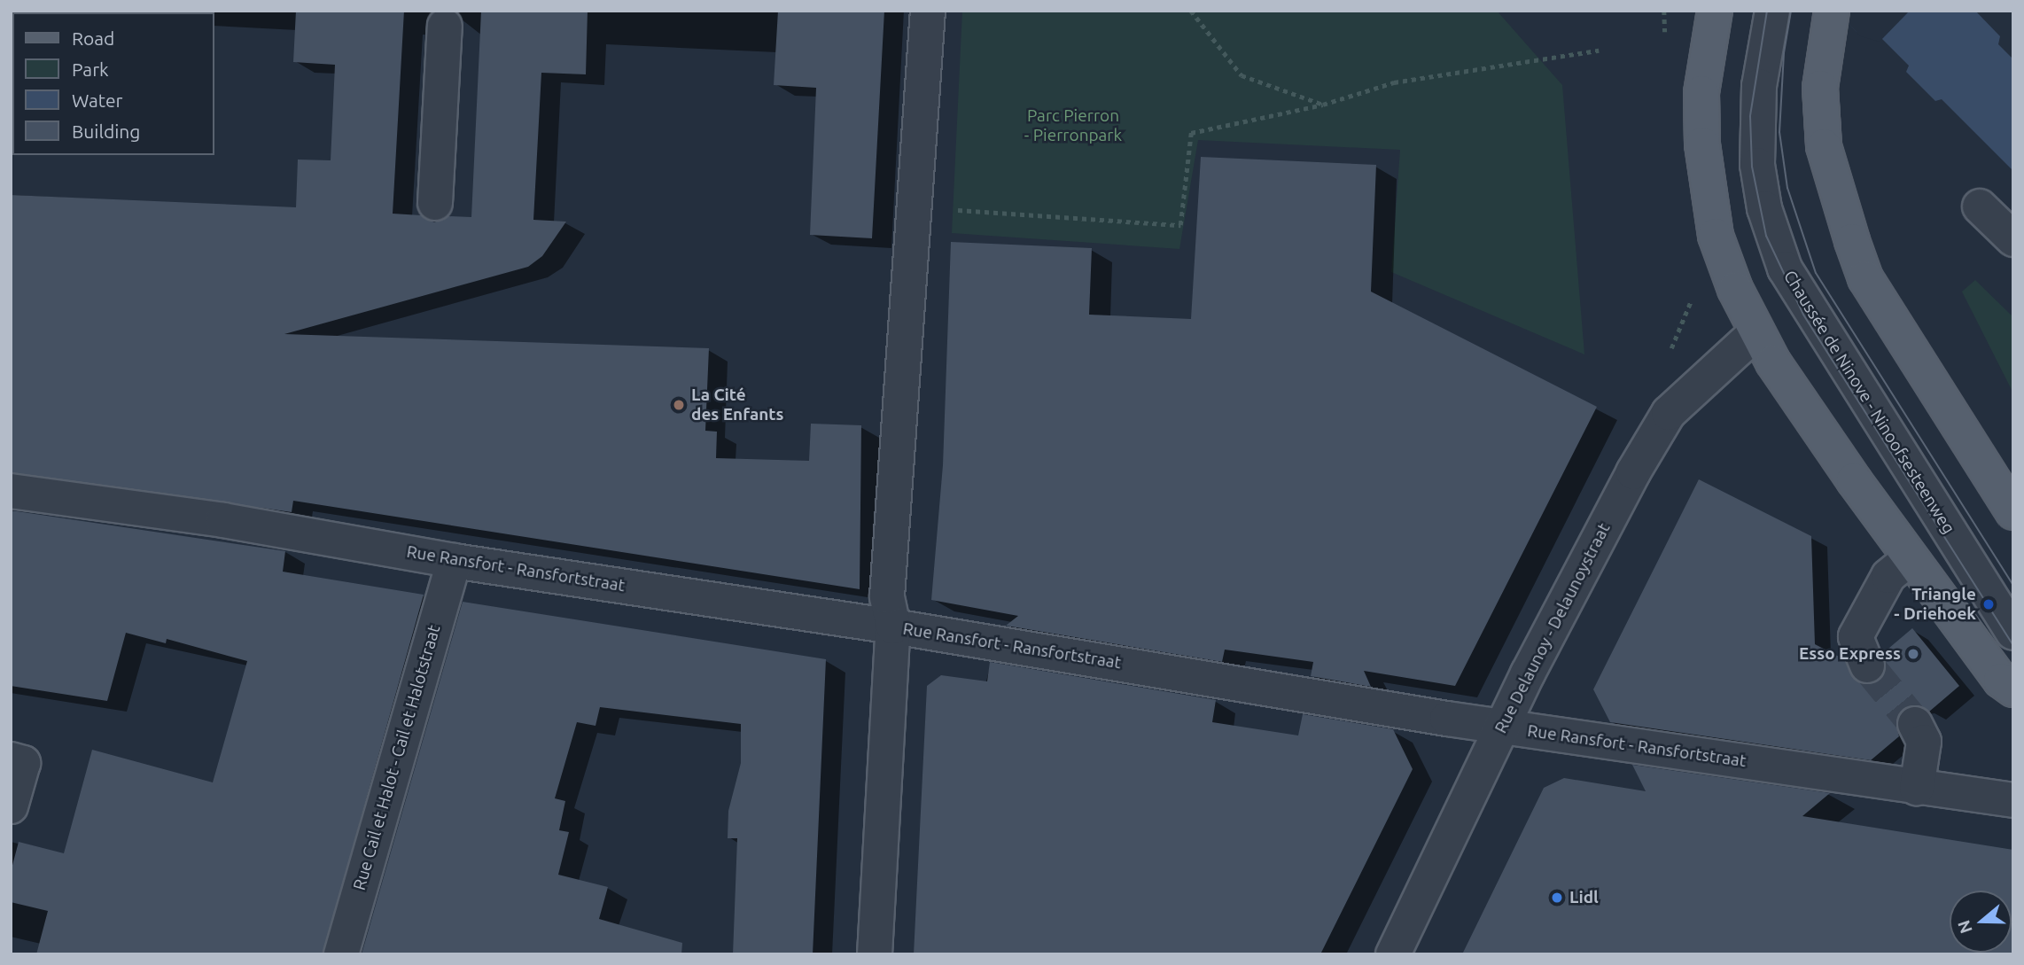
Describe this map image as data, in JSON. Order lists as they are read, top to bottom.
{
  "streets": {
    "street": [
      "Chaussée de Ninove - Ninoofsesteenweg",
      "Rue Ransfort - Ransfortstraat",
      "Rue Delaunoy - Delaunoystraat",
      "Rue Cail et Halot - Cail et Halotstraat"
    ]
  },
  "crossings": [
    ["Rue Ransfort - Ransfortstraat", "Rue Delaunoy - Delaunoystraat"],
    ["Rue Ransfort - Ransfortstraat", "Rue Cail et Halot - Cail et Halotstraat"]
  ],
  "parks": ["Parc Pierron - Pierronpark"],
  "places": [
    "La Cité des Enfants",
    "Triangle - Driehoek",
    "Esso Express",
    "Lidl"
  ],
  "legend": [
    "Road",
    "Park",
    "Water",
    "Building"
  ],
  "north": "left"
}
